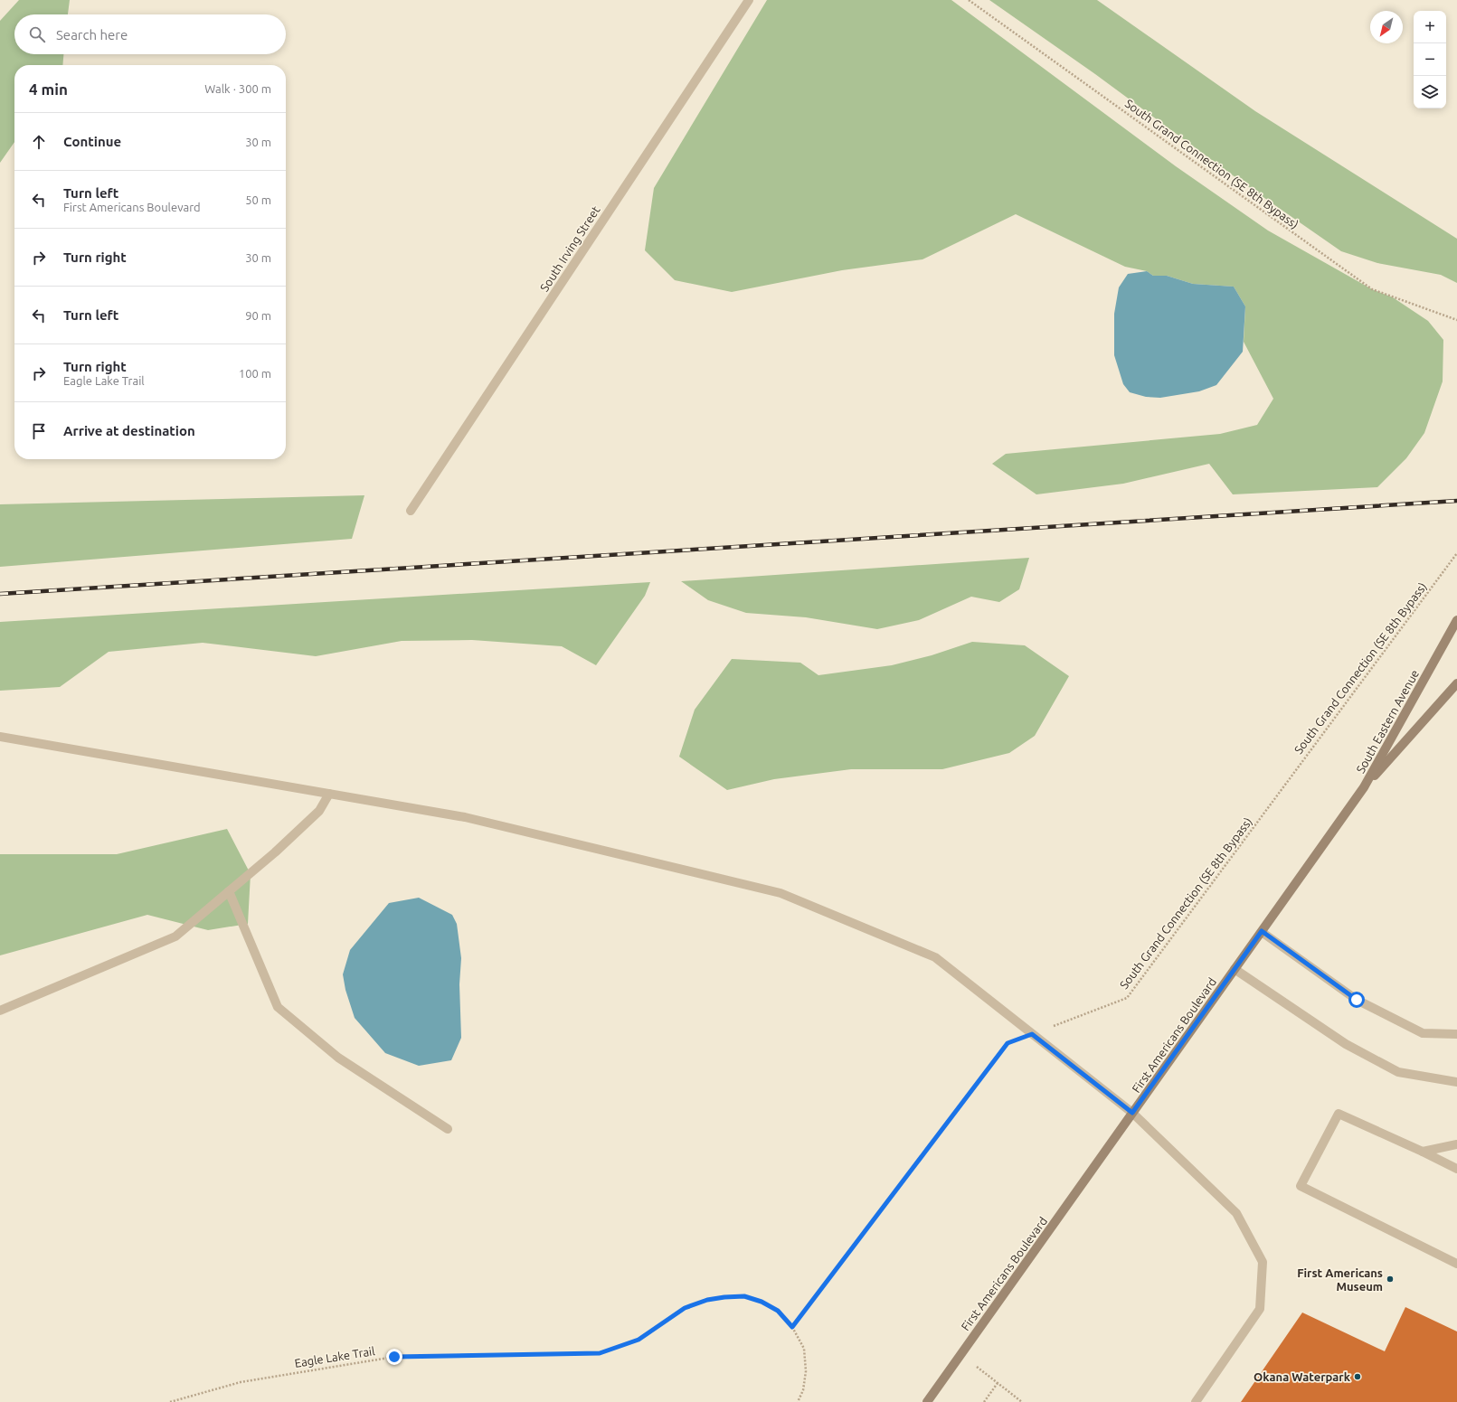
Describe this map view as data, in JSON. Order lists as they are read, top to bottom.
{
  "streets": {
    "main road": ["South Eastern Avenue", "First Americans Boulevard"],
    "street": ["South Irving Street"],
    "path": ["South Grand Connection (SE 8th Bypass)", "Eagle Lake Trail"]
  },
  "crossings": [
    ["South Grand Connection (SE 8th Bypass)", "Eagle Lake Trail"],
    ["South Eastern Avenue", "First Americans Boulevard"]
  ],
  "places": ["First Americans Museum", "Okana Waterpark"],
  "north": "bottom left",
  "page": {
    "map_buttons": ["+", "−"],
    "search": "Search here",
    "heading": ["4 min", "Walk · 300 m"],
    "list": [
      ["Continue", "30 m"],
      ["Turn left", "First Americans Boulevard", "50 m"],
      ["Turn right", "30 m"],
      ["Turn left", "90 m"],
      ["Turn right", "Eagle Lake Trail", "100 m"],
      "Arrive at destination"
    ]
  }
}
